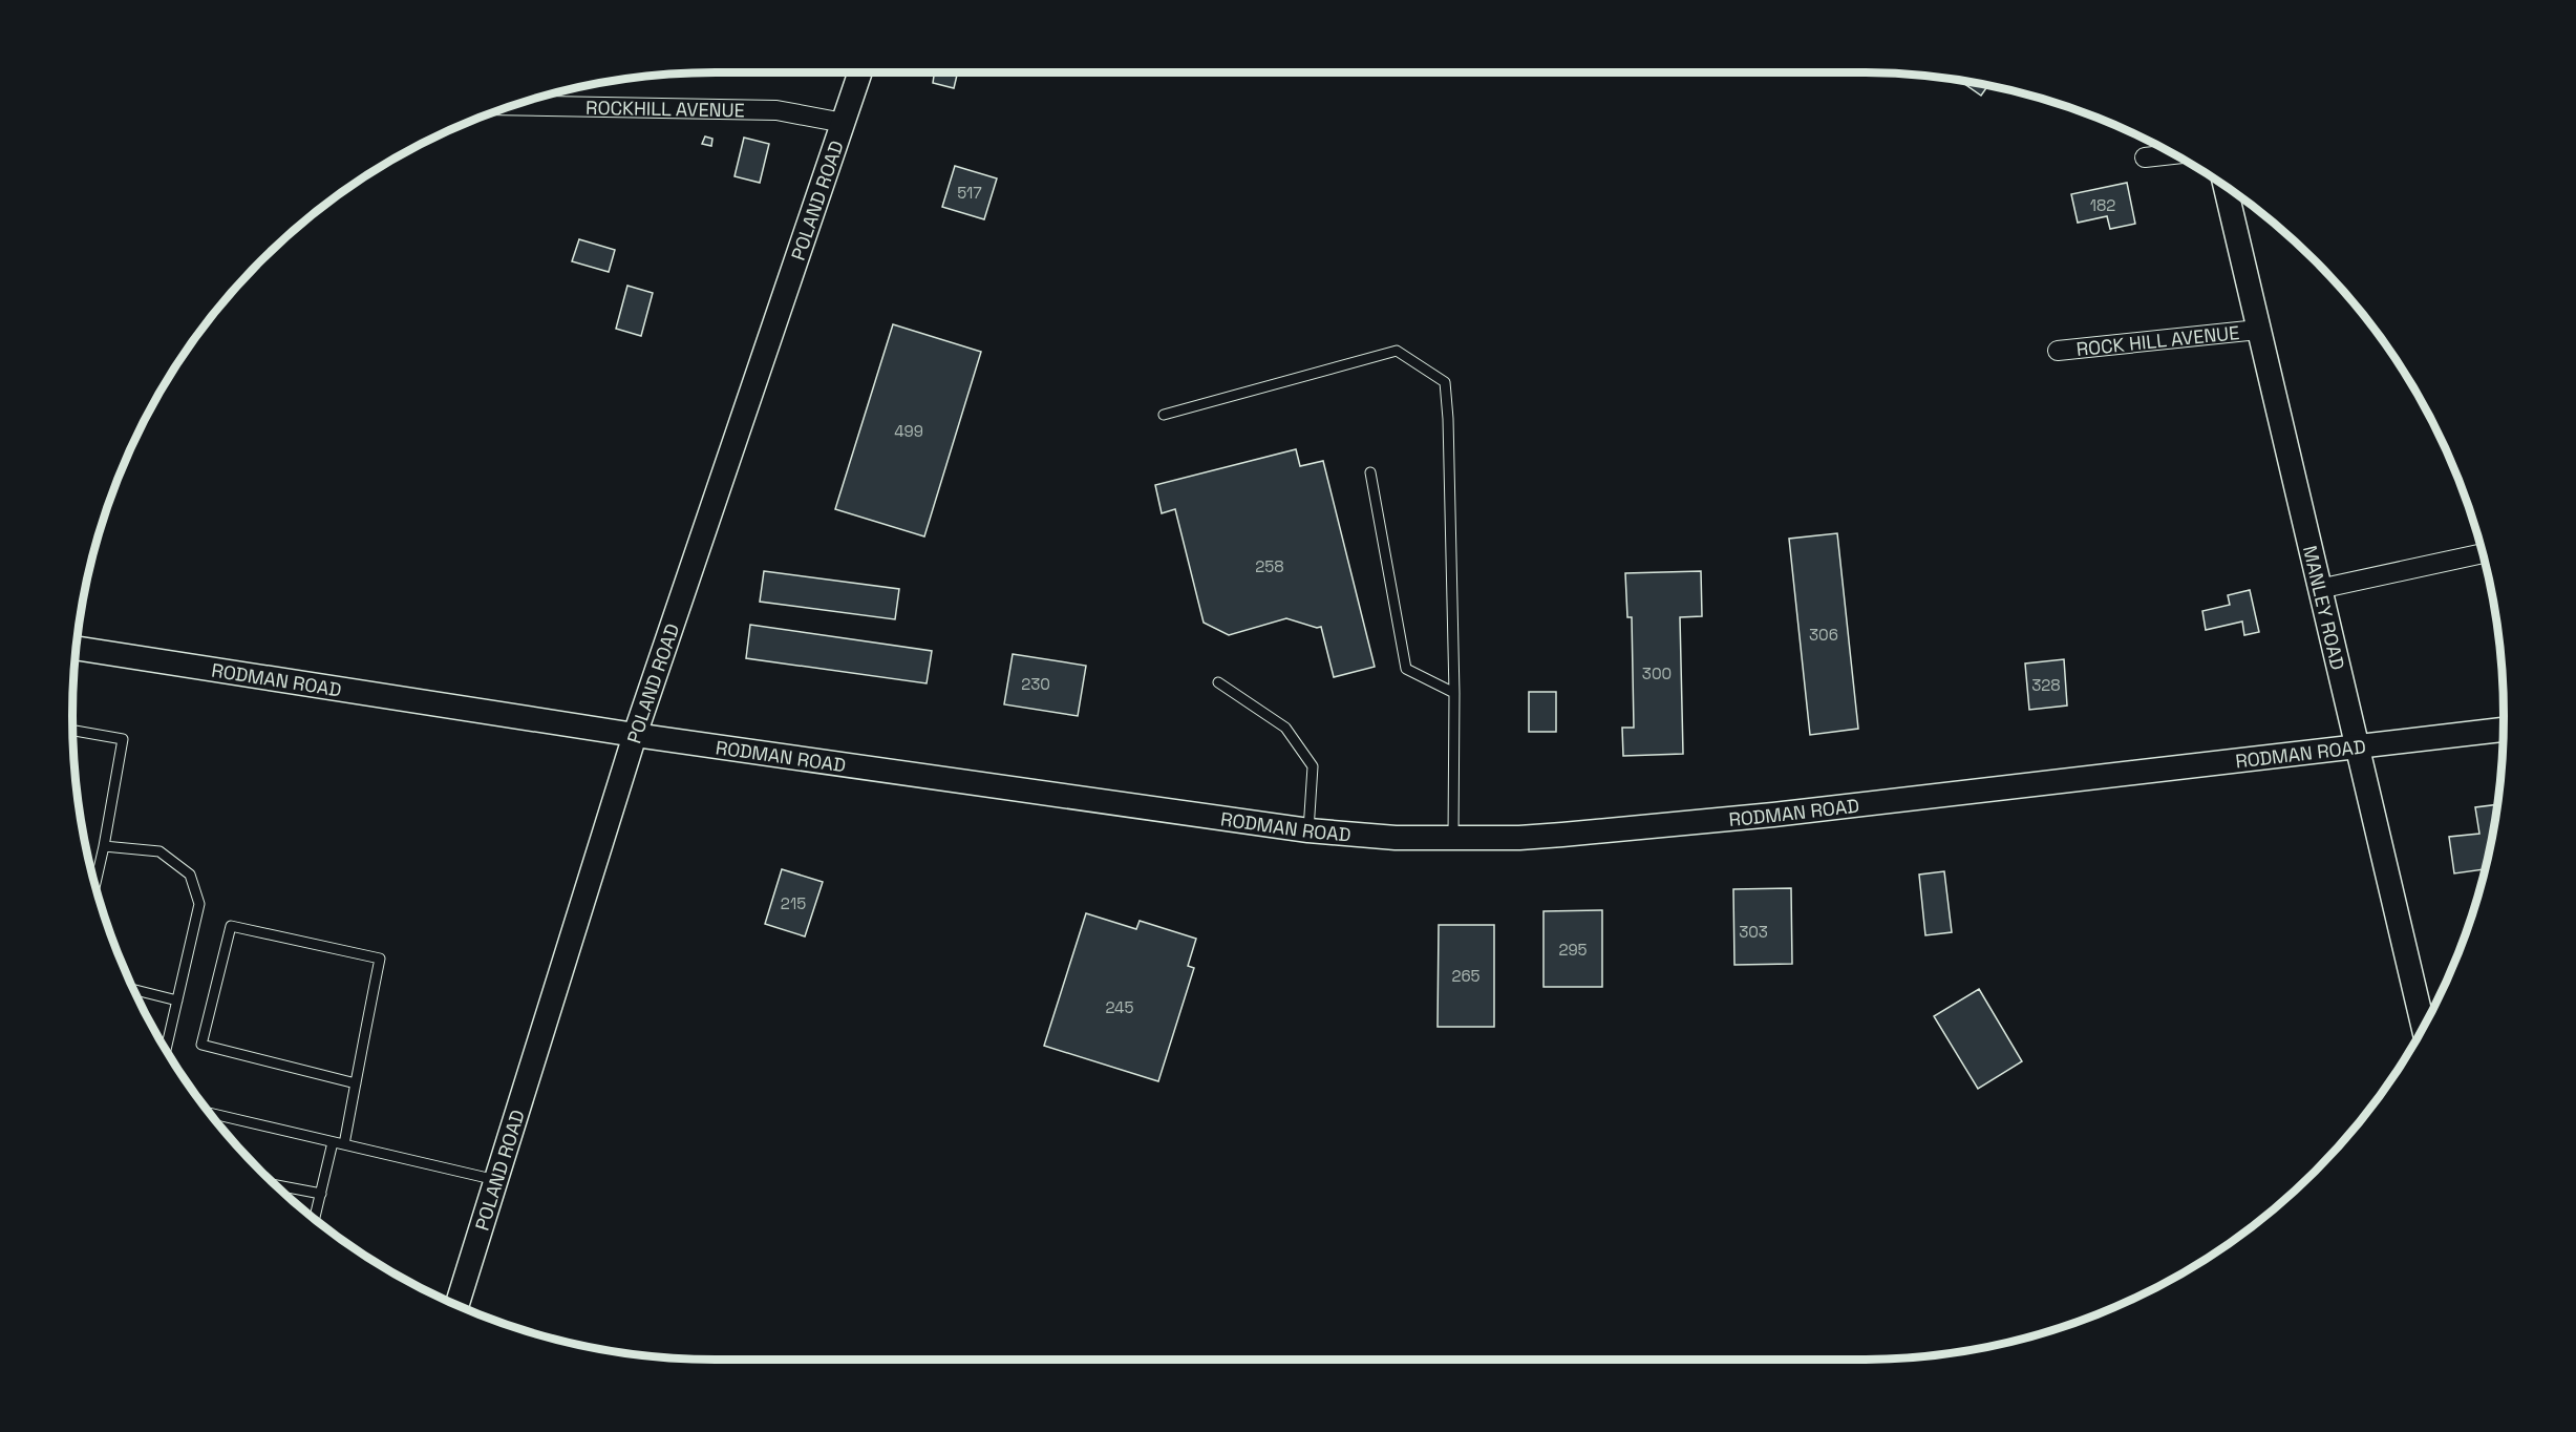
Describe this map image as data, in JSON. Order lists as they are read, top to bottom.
{
  "streets": {
    "street": [
      "ROCKHILL AVENUE",
      "POLAND ROAD",
      "ROCK HILL AVENUE",
      "MANLEY ROAD",
      "RODMAN ROAD"
    ]
  },
  "crossings": [
    ["ROCKHILL AVENUE", "POLAND ROAD"],
    ["POLAND ROAD", "RODMAN ROAD"],
    ["ROCK HILL AVENUE", "MANLEY ROAD"],
    ["MANLEY ROAD", "RODMAN ROAD"]
  ],
  "house_numbers": [
    "517",
    "182",
    "499",
    "258",
    "306",
    "300",
    "230",
    "328",
    "215",
    "303",
    "295",
    "265",
    "245"
  ]
}
